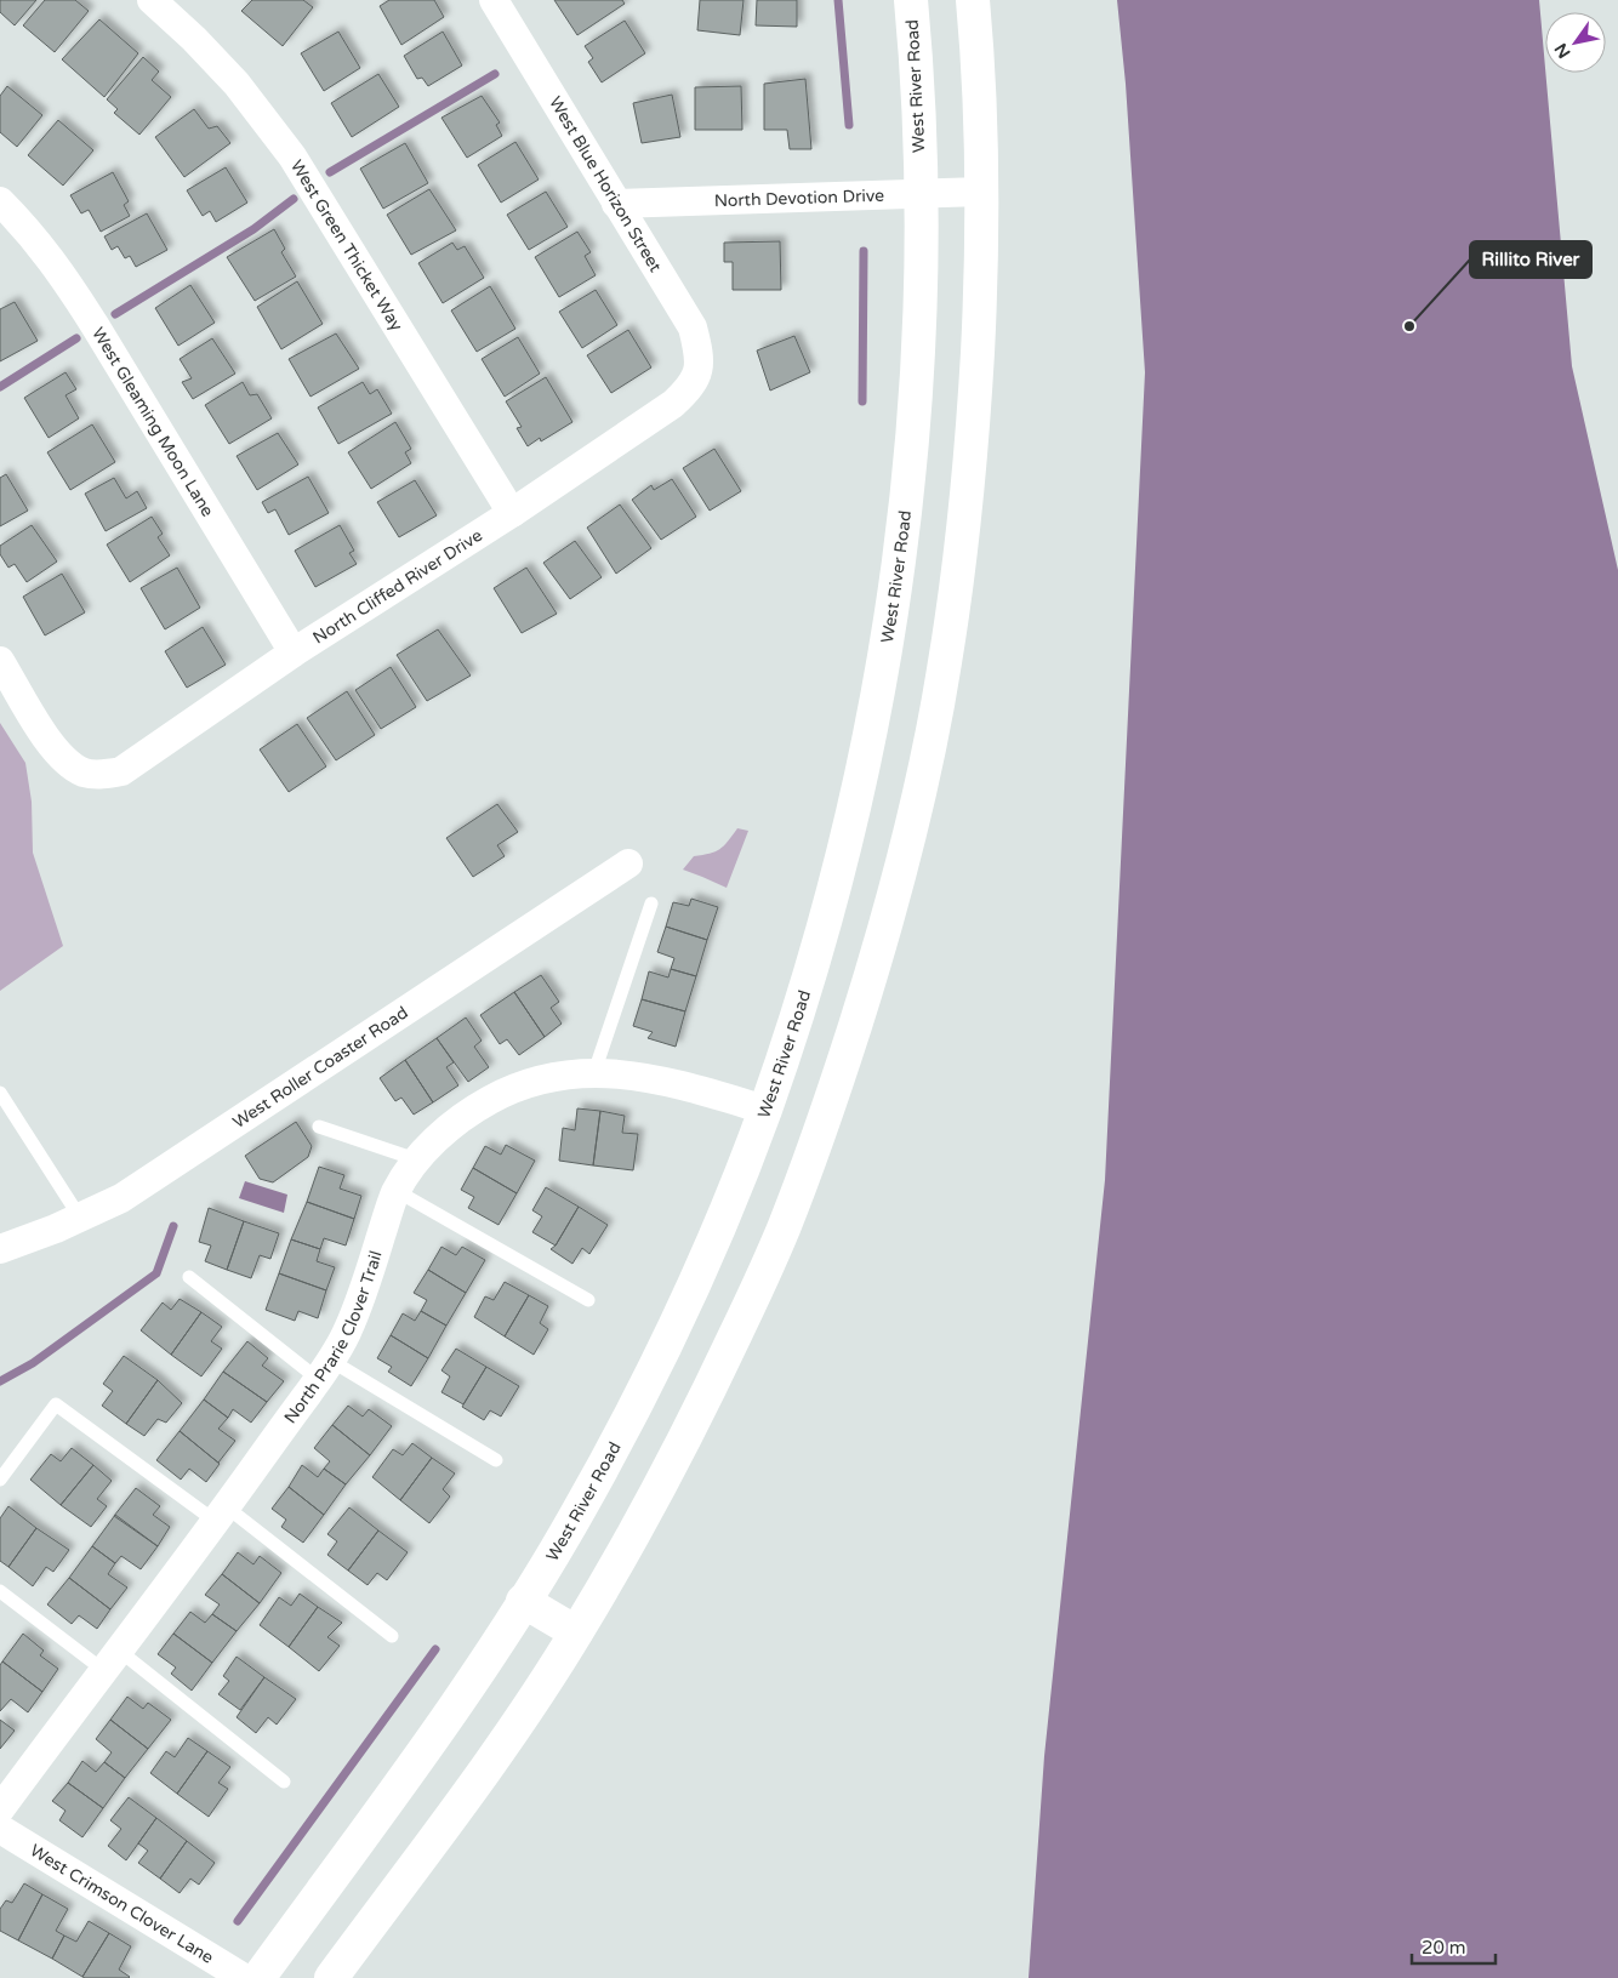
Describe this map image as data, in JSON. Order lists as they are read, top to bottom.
{
  "streets": {
    "main road": ["West River Road"],
    "street": [
      "West Blue Horizon Street",
      "North Devotion Drive",
      "West Green Thicket Way",
      "West Gleaming Moon Lane",
      "North Cliffed River Drive",
      "West Roller Coaster Road",
      "North Prarie Clover Trail",
      "West Crimson Clover Lane"
    ]
  },
  "crossings": [
    ["West River Road", "North Devotion Drive"],
    ["West River Road", "North Prarie Clover Trail"],
    ["West Blue Horizon Street", "North Devotion Drive"],
    ["West Blue Horizon Street", "North Cliffed River Drive"],
    ["West Green Thicket Way", "North Cliffed River Drive"],
    ["West Gleaming Moon Lane", "North Cliffed River Drive"]
  ],
  "places": ["Rillito River"],
  "scale_bar": "20 m",
  "north": "bottom left"
}
